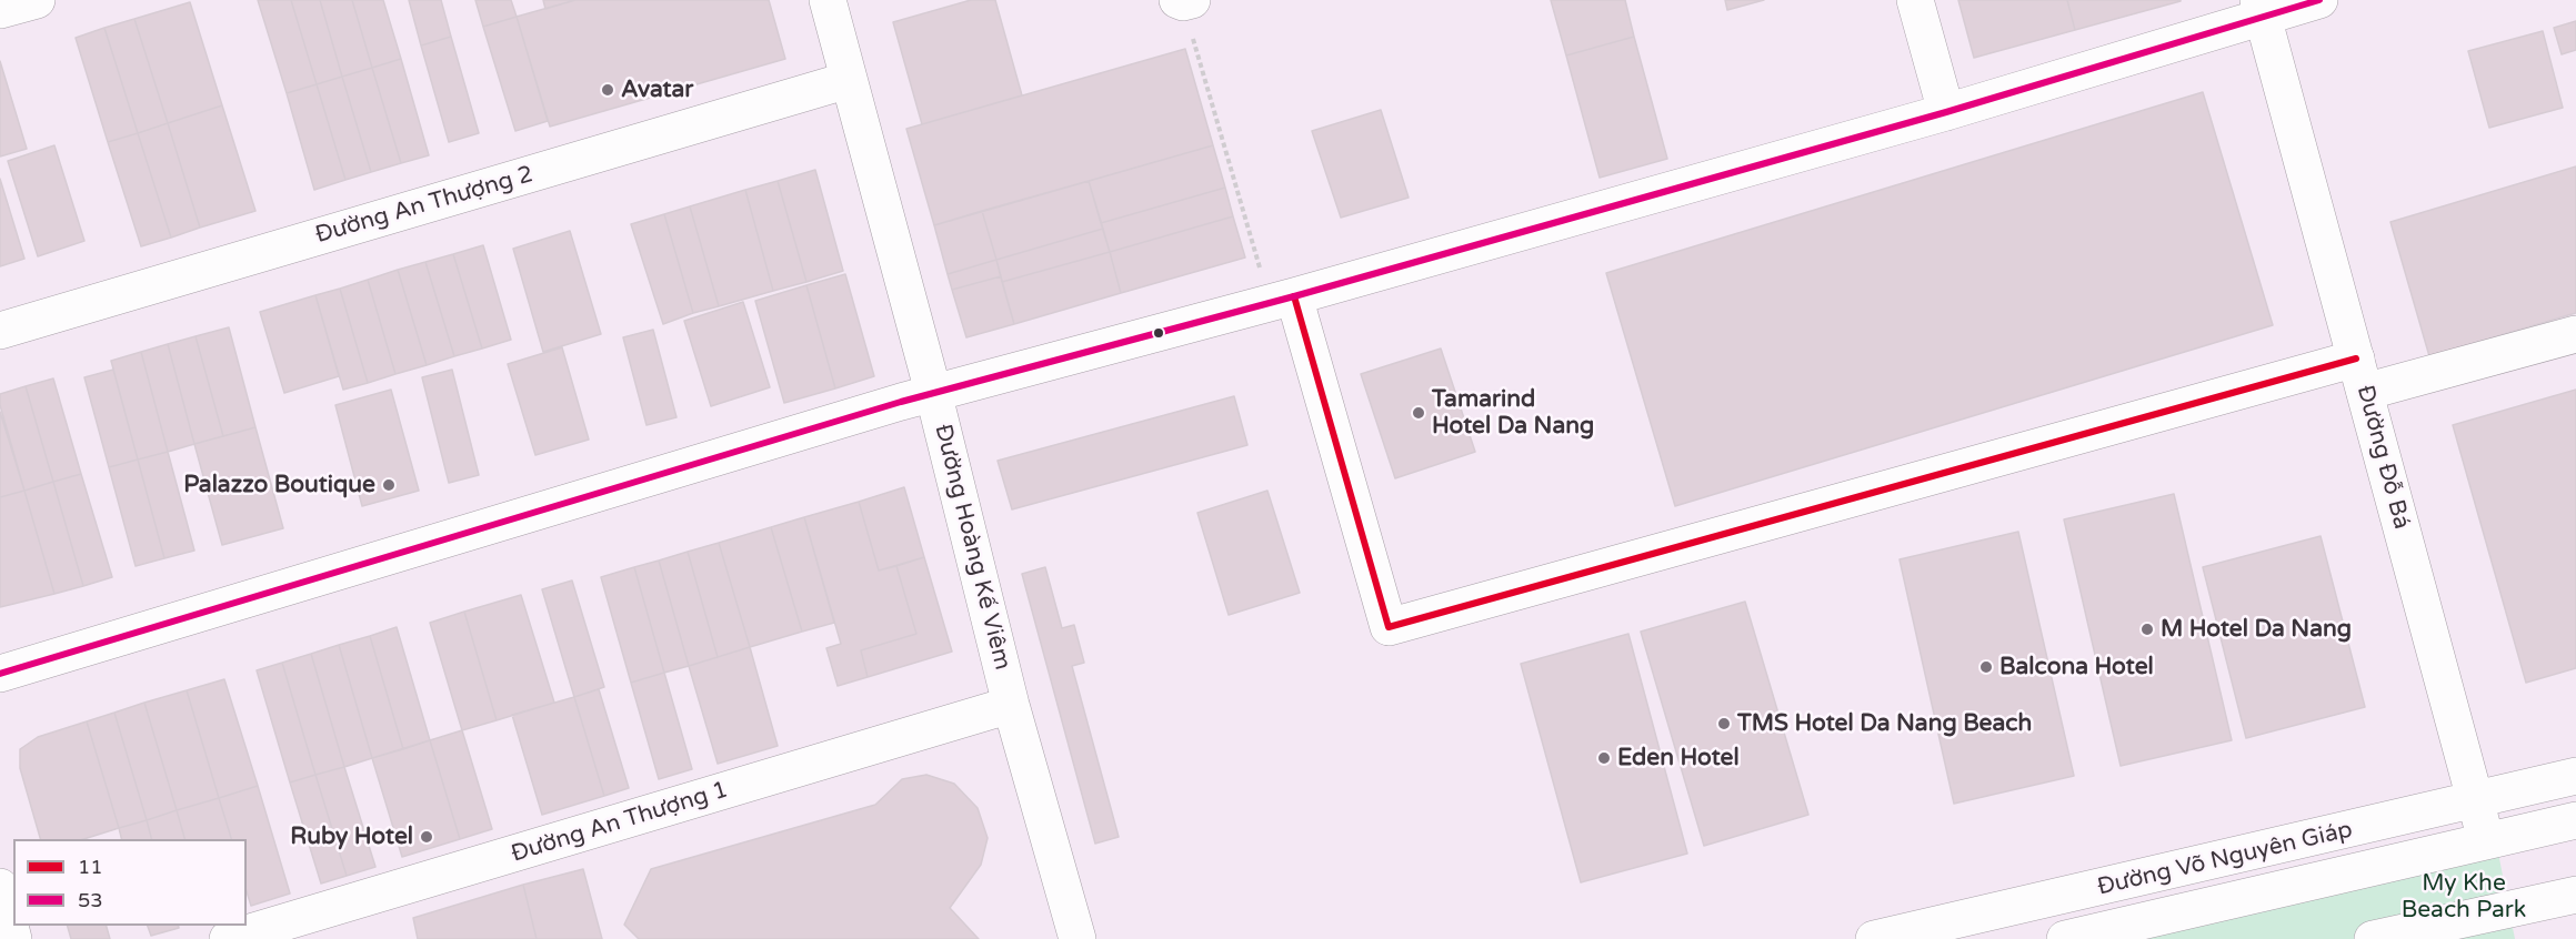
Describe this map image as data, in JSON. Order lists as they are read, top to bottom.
{
  "streets": {
    "street": [
      "Đường An Thượng 2",
      "Đường Đỗ Bá",
      "Đường Hoàng Kế Viêm",
      "Đường An Thượng 1",
      "Đường Võ Nguyên Giáp"
    ]
  },
  "crossings": [
    ["Đường An Thượng 2", "Đường Hoàng Kế Viêm"],
    ["Đường Đỗ Bá", "Đường Võ Nguyên Giáp"],
    ["Đường Hoàng Kế Viêm", "Đường An Thượng 1"]
  ],
  "parks": ["My Khe Beach Park"],
  "places": [
    "Avatar",
    "Tamarind Hotel Da Nang",
    "Palazzo Boutique",
    "M Hotel Da Nang",
    "Balcona Hotel",
    "TMS Hotel Da Nang Beach",
    "Eden Hotel",
    "Ruby Hotel"
  ],
  "lines": ["transit line 53", "transit line 11"],
  "legend": ["11", "53"]
}
